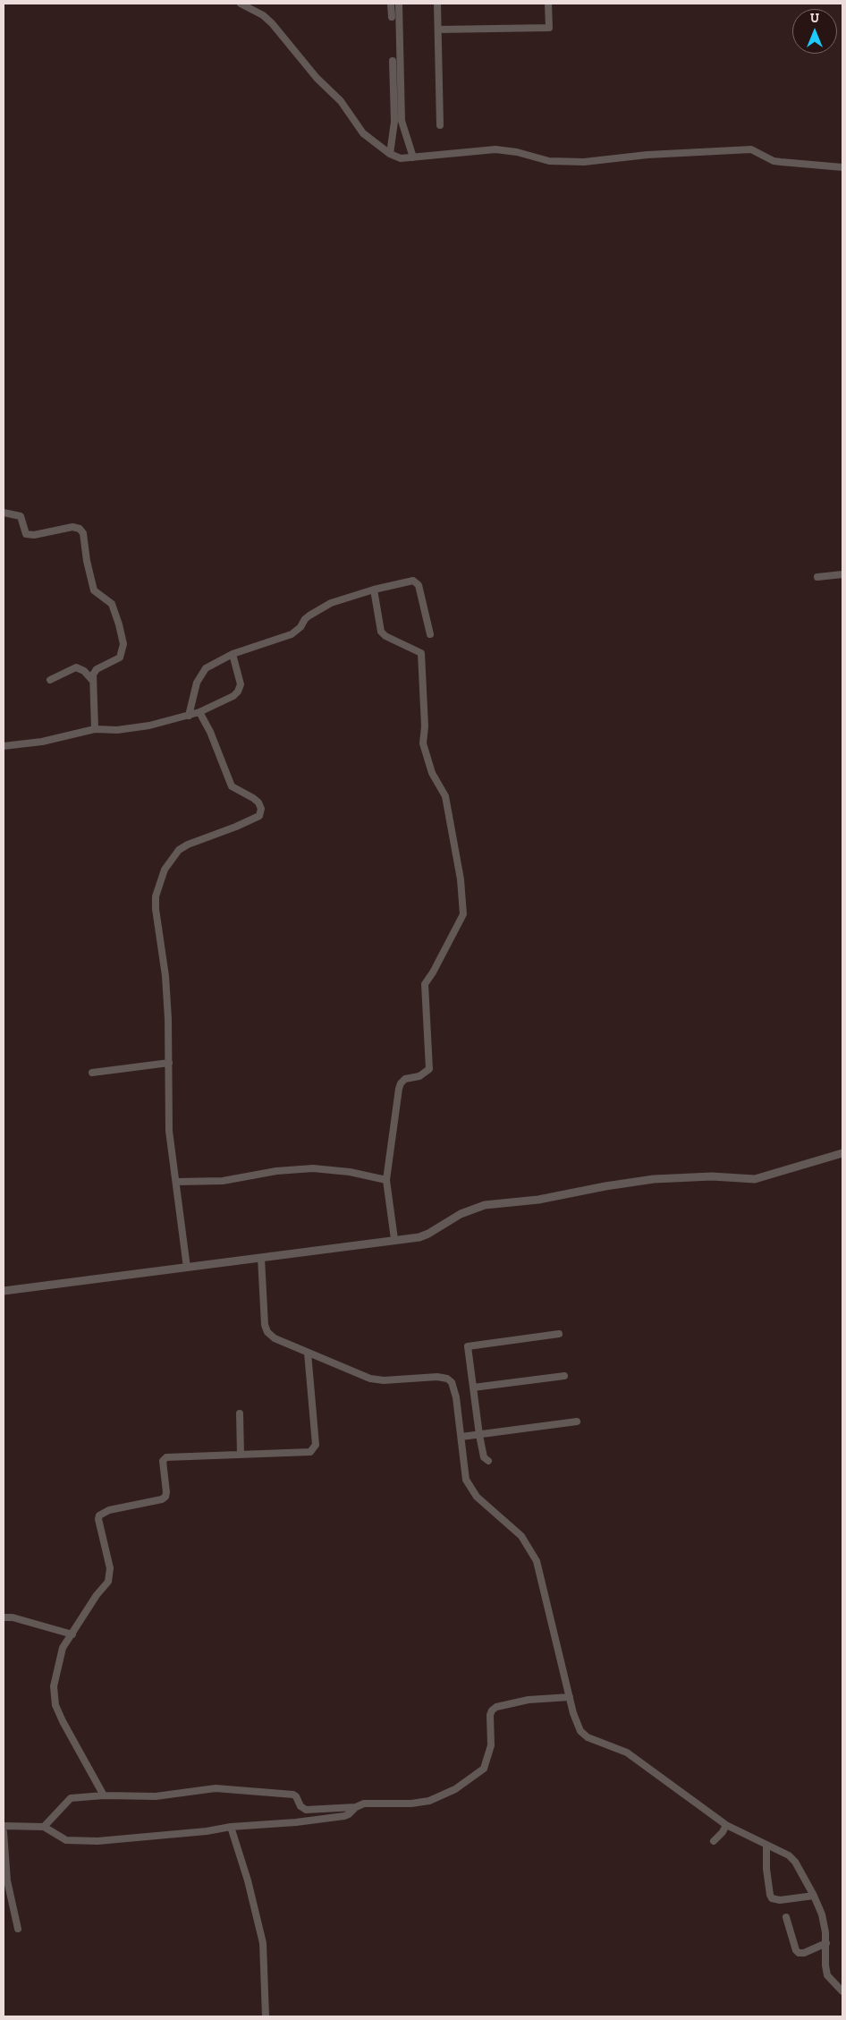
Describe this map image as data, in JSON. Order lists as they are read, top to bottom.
{
  "north": "top"
}
